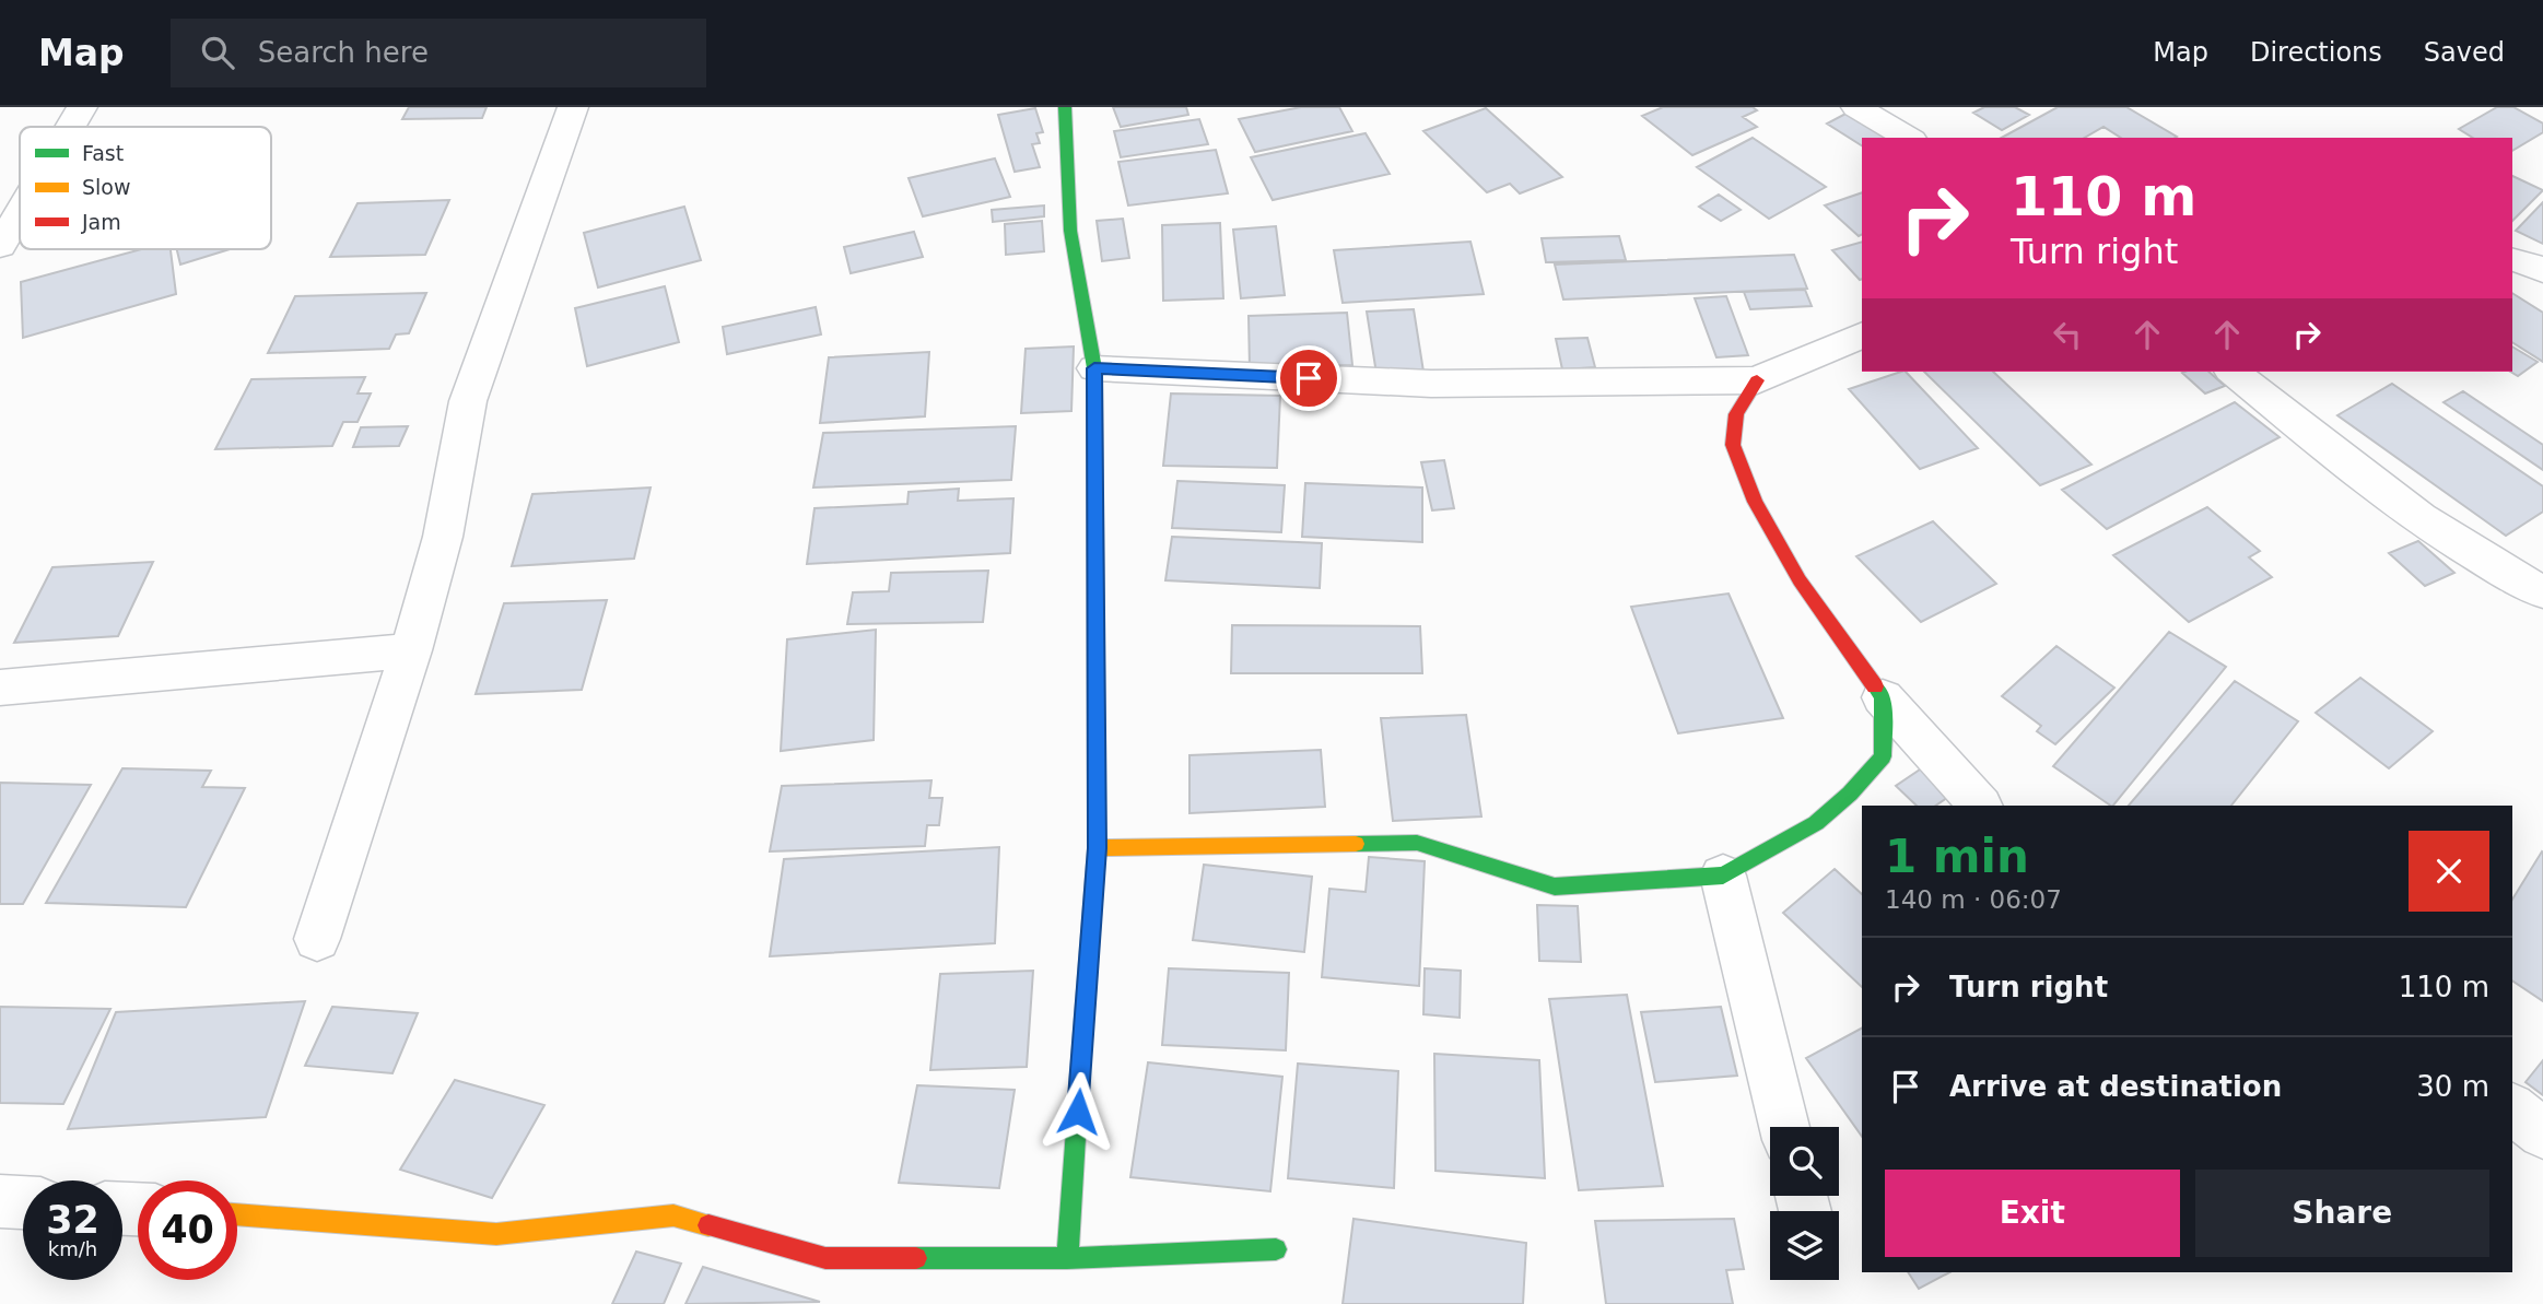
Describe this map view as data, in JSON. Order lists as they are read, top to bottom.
{
  "legend": ["Fast", "Slow", "Jam"],
  "page": {
    "header": "Map",
    "search": "Search here",
    "nav": ["Map", "Directions", "Saved"],
    "turn": ["110 m", "Turn right"],
    "heading": ["1 min", "140 m · 06:07"],
    "list": [
      {
        "name": "Turn right",
        "value": "110 m"
      },
      {
        "name": "Arrive at destination",
        "value": "30 m"
      }
    ],
    "buttons": ["Exit", "Share"],
    "speed": "32 km/h",
    "limit": "40"
  }
}
